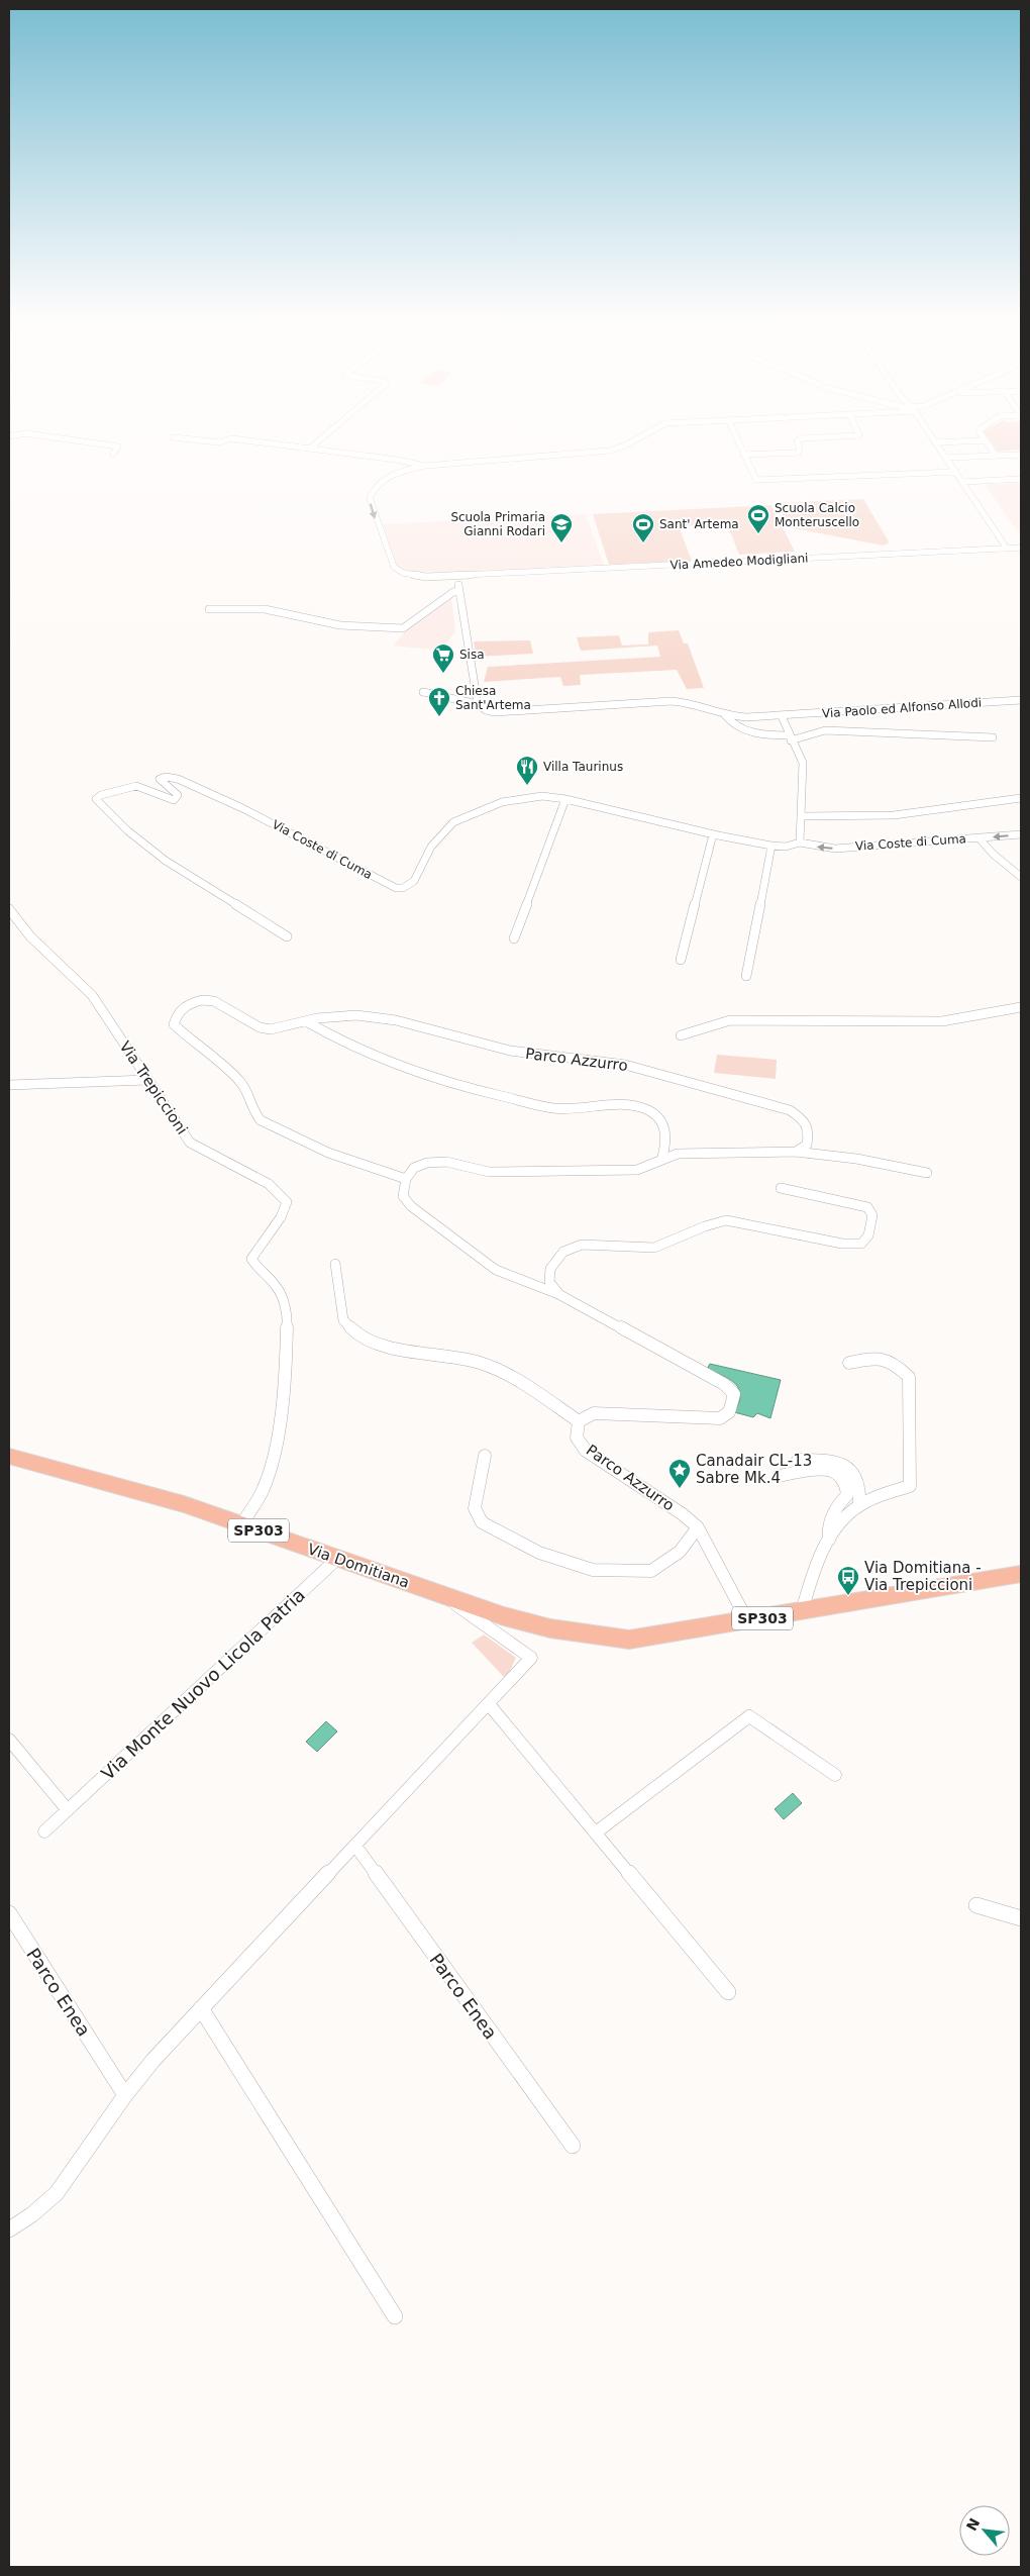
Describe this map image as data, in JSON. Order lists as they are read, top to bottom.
{
  "streets": {
    "main road": ["SP303", "Via Domitiana"],
    "street": [
      "Via Amedeo Modigliani",
      "Via Paolo ed Alfonso Allodi",
      "Via Coste di Cuma",
      "Parco Azzurro",
      "Via Trepiccioni",
      "Via Monte Nuovo Licola Patria",
      "Parco Enea"
    ]
  },
  "crossings": [
    ["Parco Azzurro", "SP303"],
    ["Parco Azzurro", "Via Domitiana"],
    ["Via Trepiccioni", "Via Domitiana"],
    ["SP303", "Via Domitiana"],
    ["Via Domitiana", "Via Monte Nuovo Licola Patria"]
  ],
  "places": {
    "sports": ["Scuola Calcio Monteruscello", "Sant' Artema"],
    "school or university": ["Scuola Primaria Gianni Rodari"],
    "supermarket": ["Sisa"],
    "church": ["Chiesa Sant'Artema"],
    "restaurant": ["Villa Taurinus"],
    "place": ["Canadair CL-13 Sabre Mk.4"],
    "bus stop": ["Via Domitiana - Via Trepiccioni"]
  },
  "north": "top left"
}
